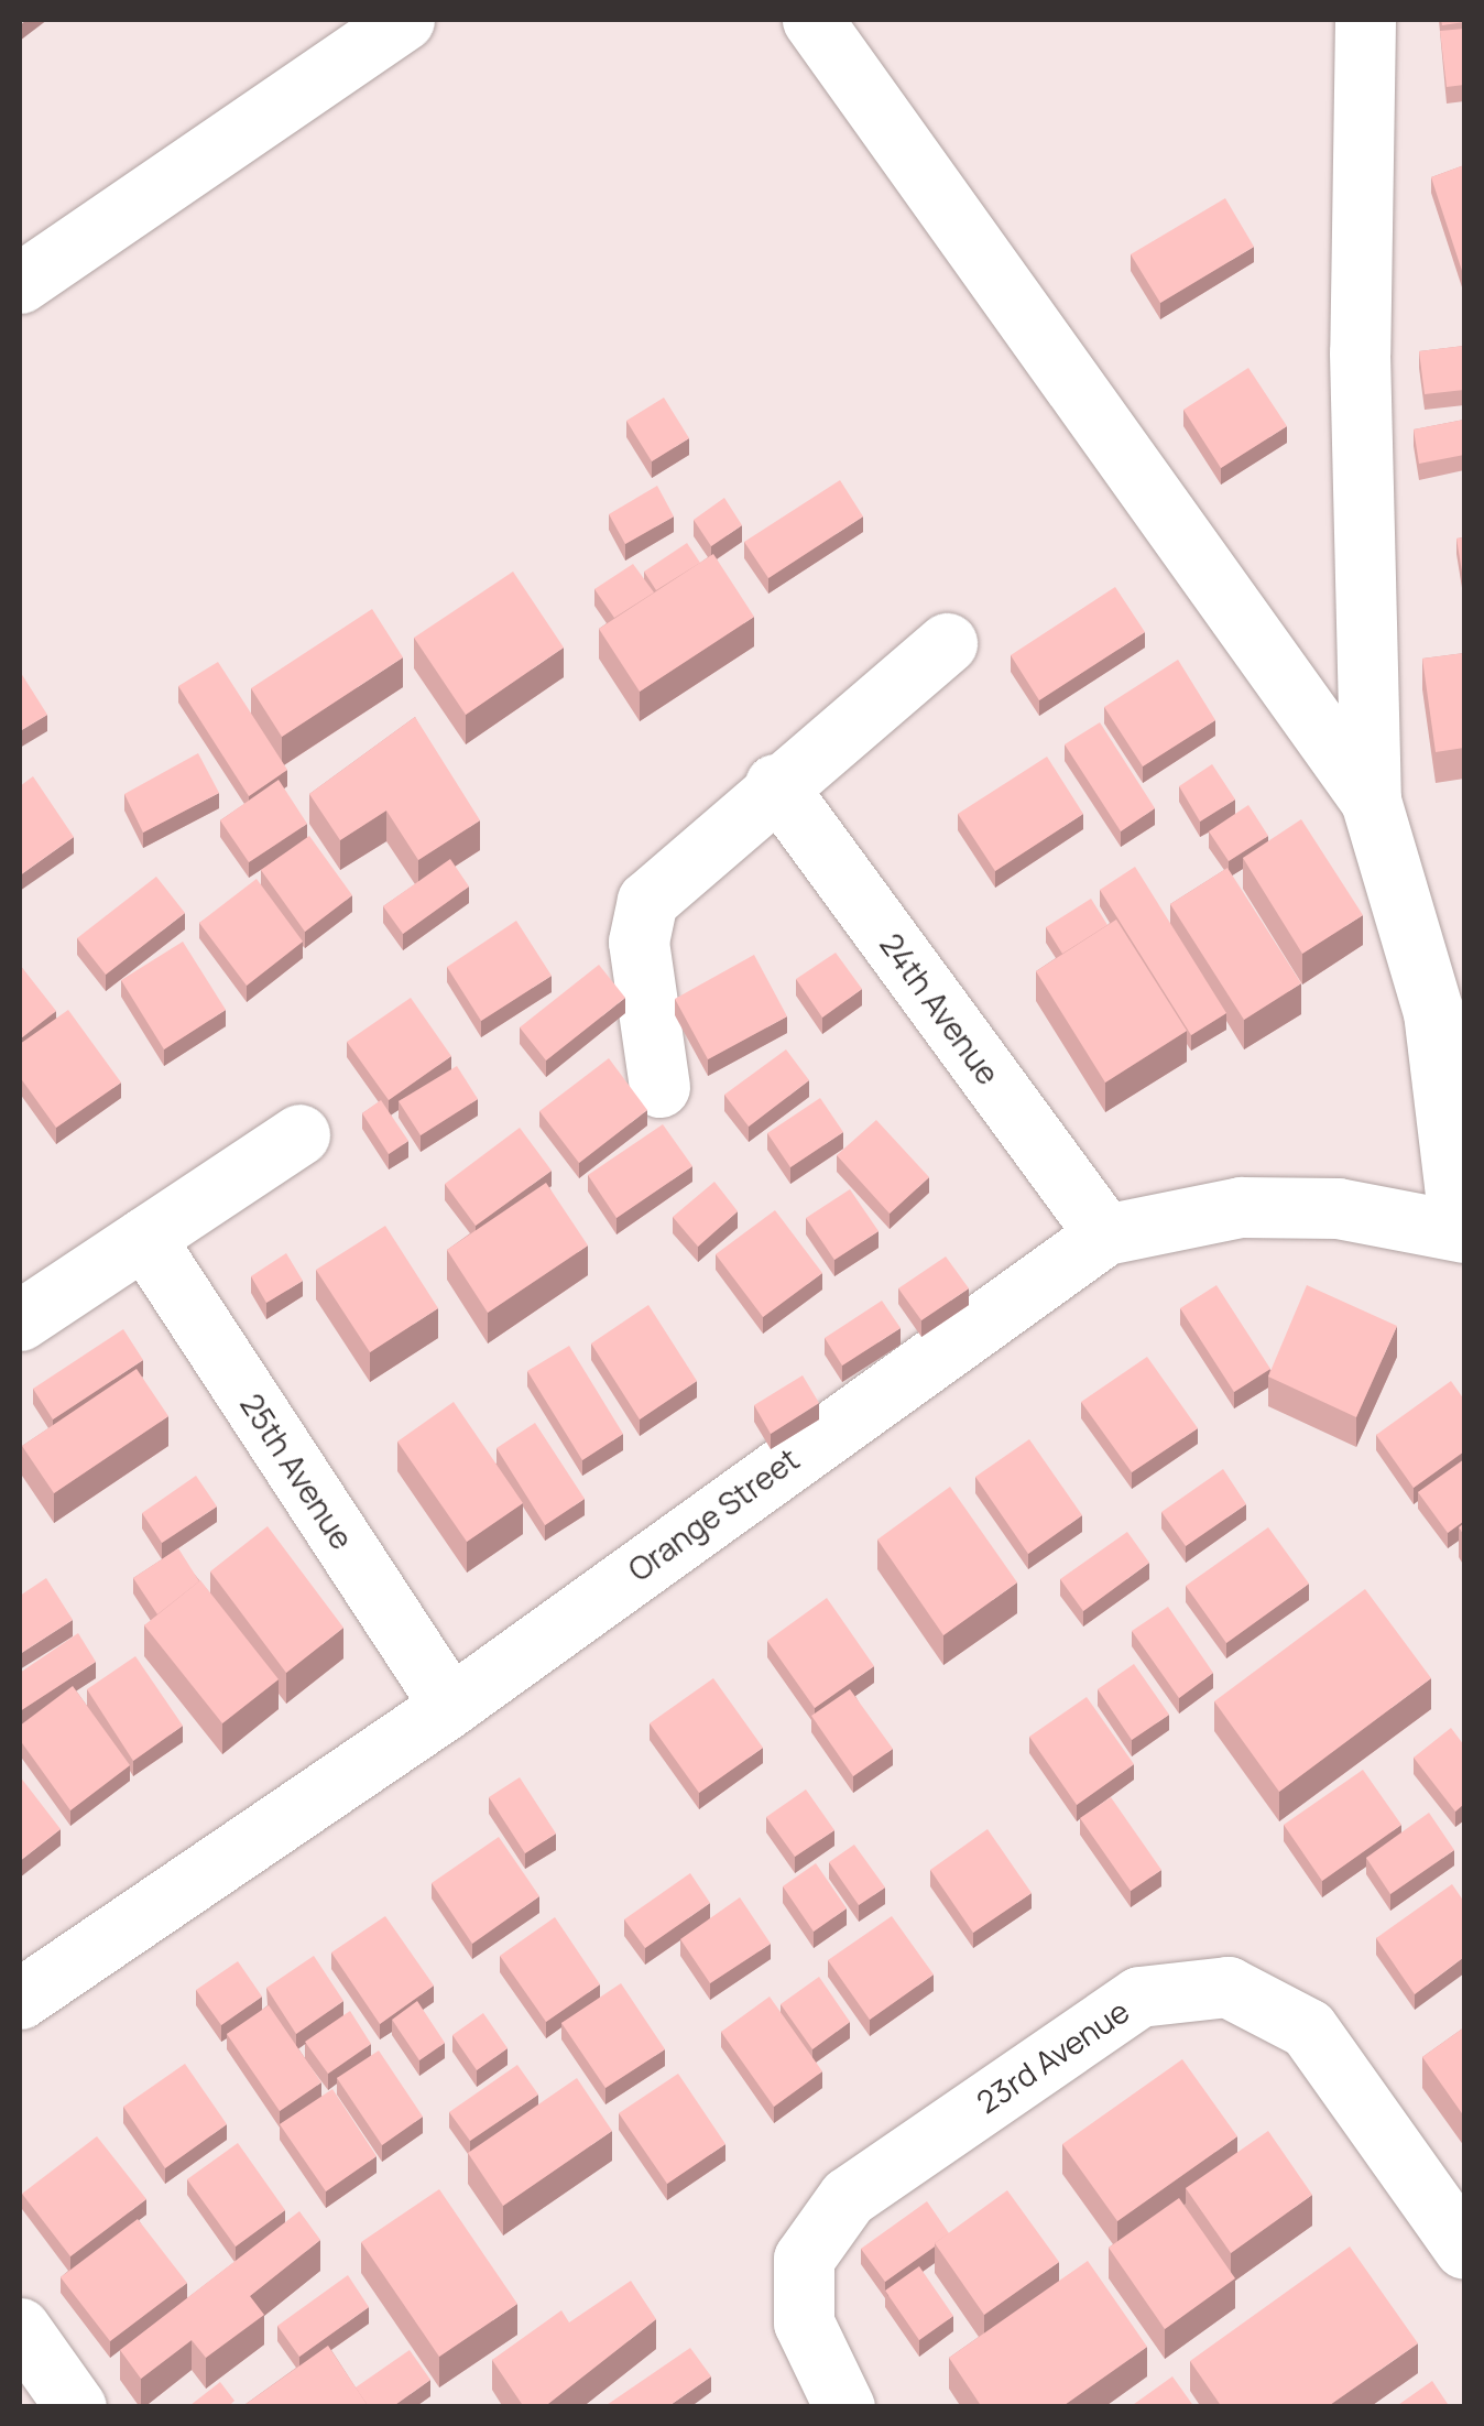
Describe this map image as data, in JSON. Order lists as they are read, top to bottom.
{
  "streets": {
    "street": [
      "24th Avenue",
      "25th Avenue",
      "Orange Street",
      "23rd Avenue"
    ]
  },
  "crossings": [
    ["24th Avenue", "Orange Street"],
    ["25th Avenue", "Orange Street"]
  ]
}
